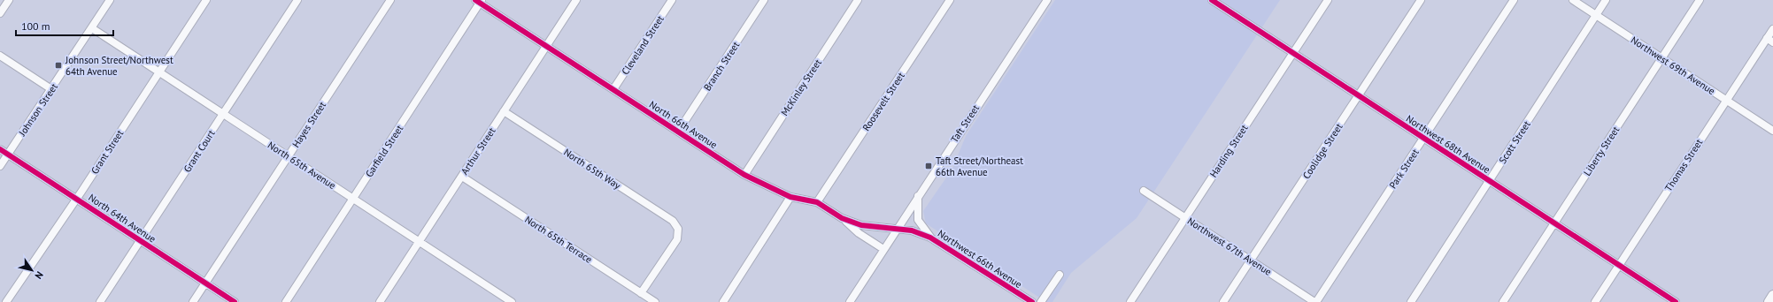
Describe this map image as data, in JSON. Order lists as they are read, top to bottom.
{
  "streets": {
    "street": [
      "Cleveland Street",
      "Northwest 69th Avenue",
      "Branch Street",
      "McKinley Street",
      "Roosevelt Street",
      "Johnson Street",
      "Taft Street",
      "Hayes Street",
      "North 66th Avenue",
      "Scott Street",
      "Northwest 68th Avenue",
      "Grant Court",
      "Garfield Street",
      "Arthur Street",
      "Harding Street",
      "Coolidge Street",
      "Liberty Street",
      "Grant Street",
      "North 65th Avenue",
      "Thomas Street",
      "North 65th Way",
      "Park Street",
      "North 64th Avenue",
      "North 65th Terrace",
      "Northwest 67th Avenue",
      "Northwest 66th Avenue"
    ]
  },
  "crossings": [
    ["Cleveland Street", "North 66th Avenue"],
    ["Northwest 69th Avenue", "Scott Street"],
    ["Northwest 69th Avenue", "Liberty Street"],
    ["Northwest 69th Avenue", "Thomas Street"],
    ["Branch Street", "North 66th Avenue"],
    ["McKinley Street", "North 66th Avenue"],
    ["Roosevelt Street", "North 66th Avenue"],
    ["Johnson Street", "North 65th Avenue"],
    ["Johnson Street", "North 64th Avenue"],
    ["Taft Street", "North 66th Avenue"],
    ["Taft Street", "Northwest 66th Avenue"],
    ["Hayes Street", "North 65th Avenue"],
    ["Hayes Street", "North 64th Avenue"],
    ["North 66th Avenue", "Garfield Street"],
    ["North 66th Avenue", "Arthur Street"],
    ["North 66th Avenue", "Northwest 66th Avenue"],
    ["Scott Street", "Northwest 68th Avenue"],
    ["Northwest 68th Avenue", "Harding Street"],
    ["Northwest 68th Avenue", "Coolidge Street"],
    ["Northwest 68th Avenue", "Liberty Street"],
    ["Northwest 68th Avenue", "Thomas Street"],
    ["Northwest 68th Avenue", "Park Street"],
    ["Grant Court", "North 65th Avenue"],
    ["Grant Court", "North 64th Avenue"],
    ["Garfield Street", "North 65th Avenue"],
    ["Arthur Street", "North 65th Avenue"],
    ["Arthur Street", "North 65th Way"],
    ["Arthur Street", "North 65th Terrace"],
    ["Harding Street", "Northwest 67th Avenue"],
    ["Coolidge Street", "Northwest 67th Avenue"],
    ["Grant Street", "North 65th Avenue"],
    ["Grant Street", "North 64th Avenue"],
    ["North 65th Way", "North 65th Terrace"],
    ["Park Street", "Northwest 67th Avenue"]
  ],
  "places": {
    "transit": ["Johnson Street/Northwest 64th Avenue", "Taft Street/Northeast 66th Avenue"]
  },
  "scale_bar": "100 m",
  "north": "bottom right"
}
